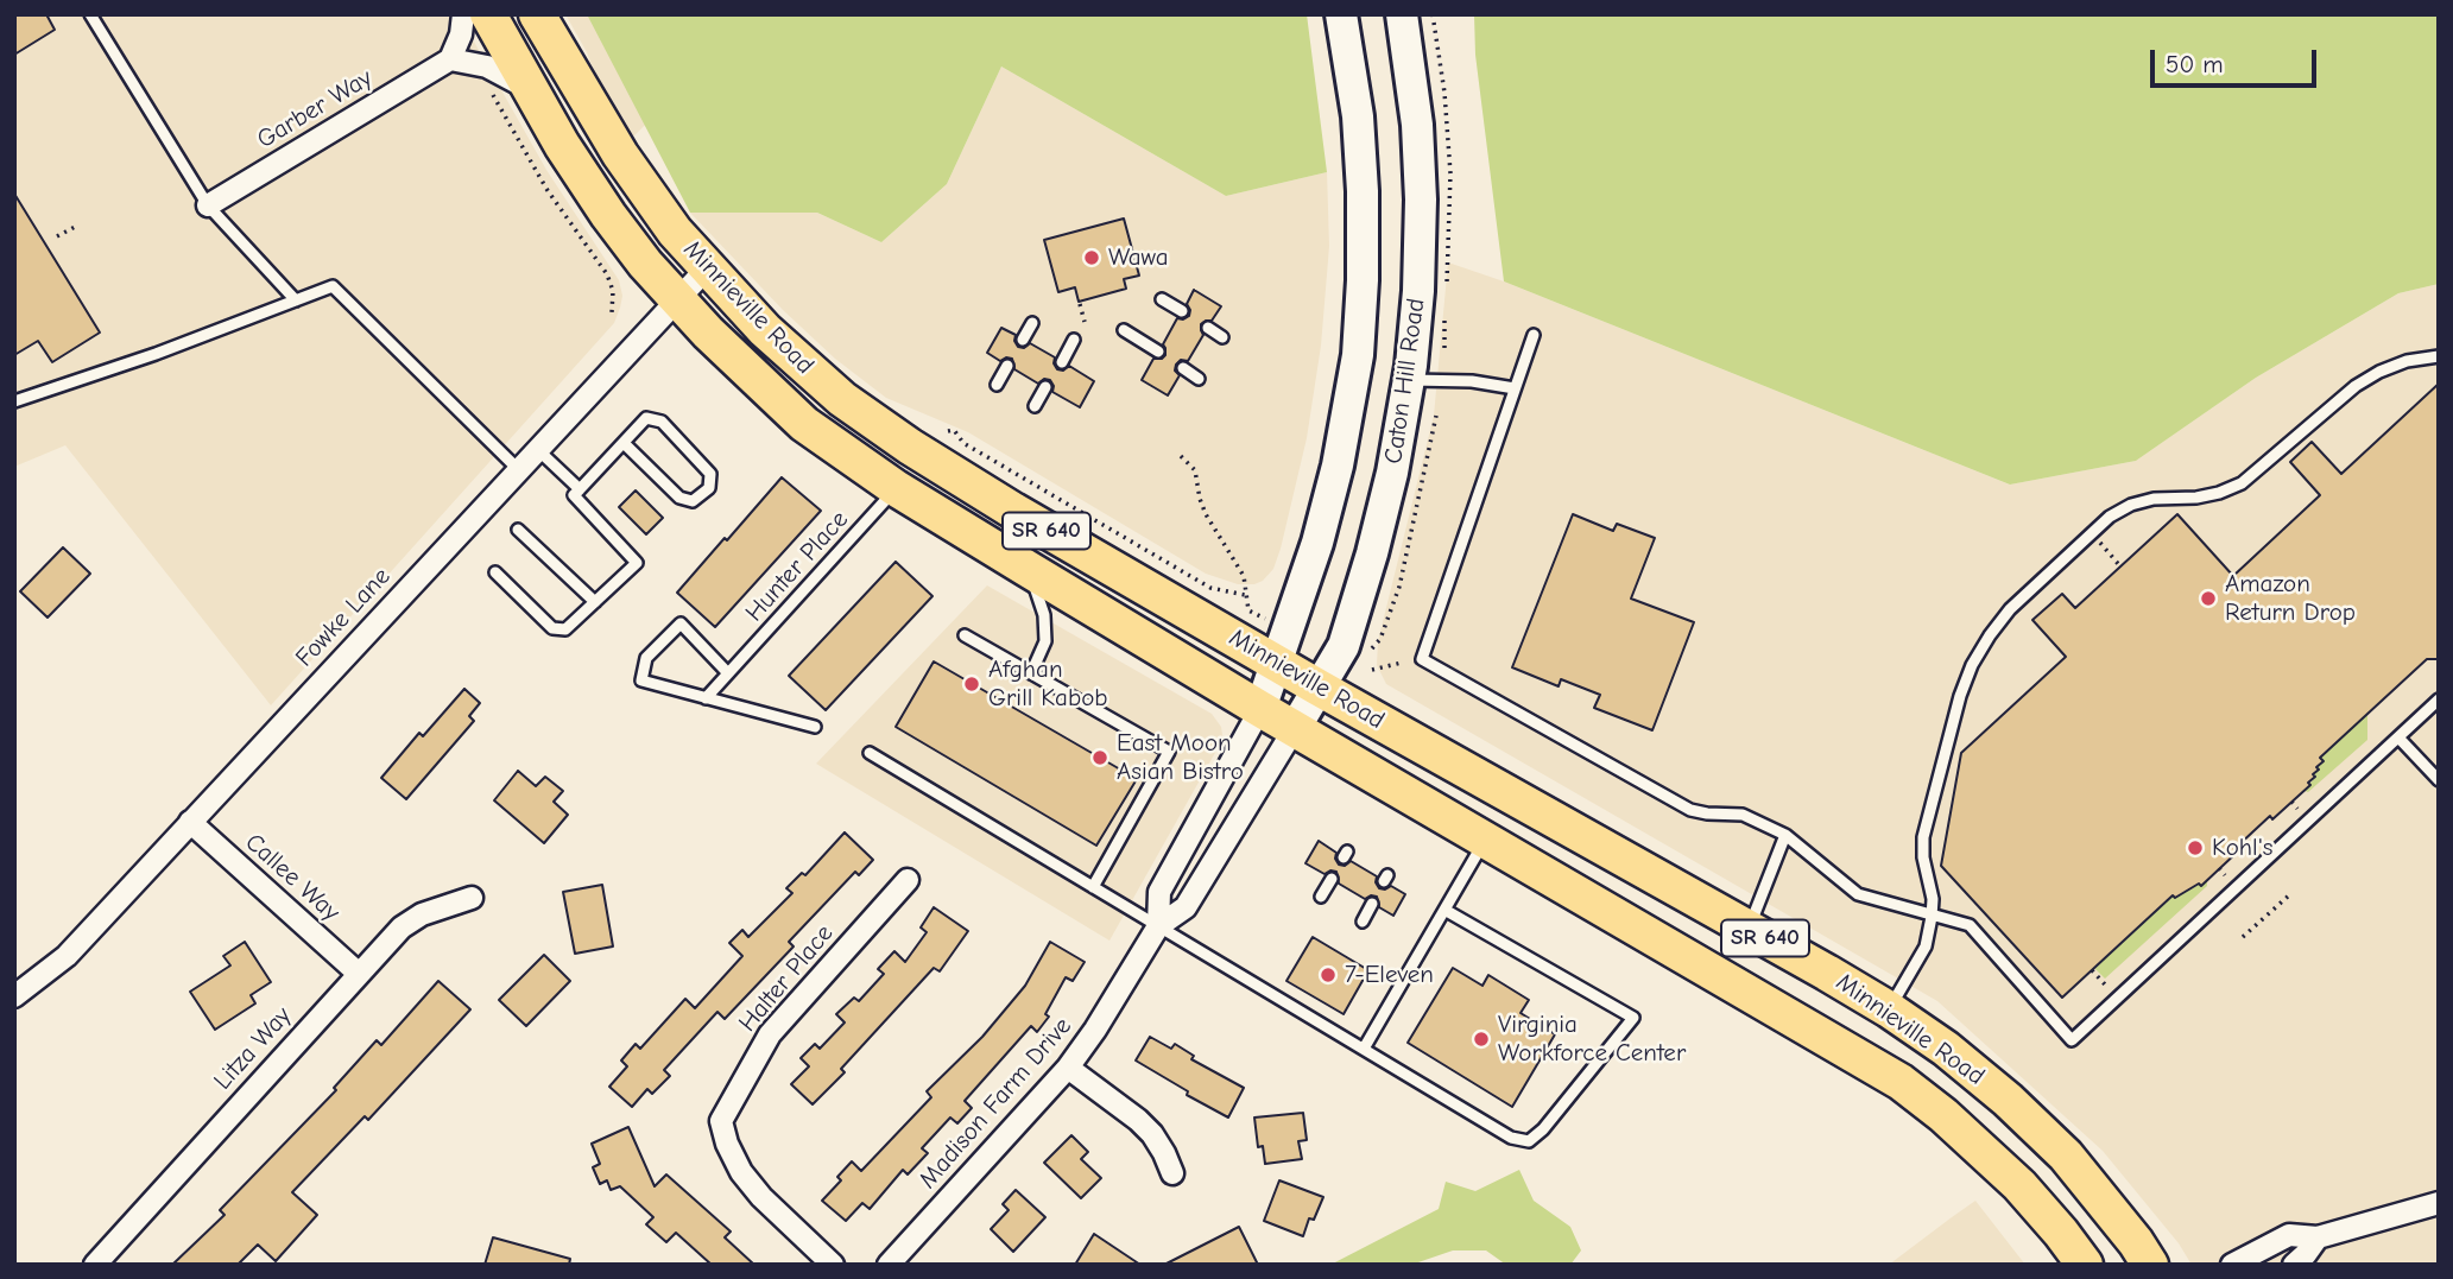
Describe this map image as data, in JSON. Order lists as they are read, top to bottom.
{
  "streets": {
    "main road": ["Minnieville Road", "Caton Hill Road", "SR 640"],
    "street": [
      "Garber Way",
      "Fowke Lane",
      "Callee Way",
      "Halter Place",
      "Litza Way",
      "Madison Farm Drive"
    ],
    "lane": ["Hunter Place"]
  },
  "crossings": [
    ["Minnieville Road", "Caton Hill Road"],
    ["Minnieville Road", "Hunter Place"],
    ["Minnieville Road", "Fowke Lane"],
    ["Minnieville Road", "Madison Farm Drive"],
    ["Caton Hill Road", "Madison Farm Drive"],
    ["Fowke Lane", "Callee Way"],
    ["Callee Way", "Litza Way"]
  ],
  "places": [
    "Wawa",
    "Amazon Return Drop",
    "Afghan Grill Kabob",
    "East Moon Asian Bistro",
    "Kohl's",
    "7-Eleven",
    "Virginia Workforce Center"
  ],
  "scale_bar": "50 m"
}
